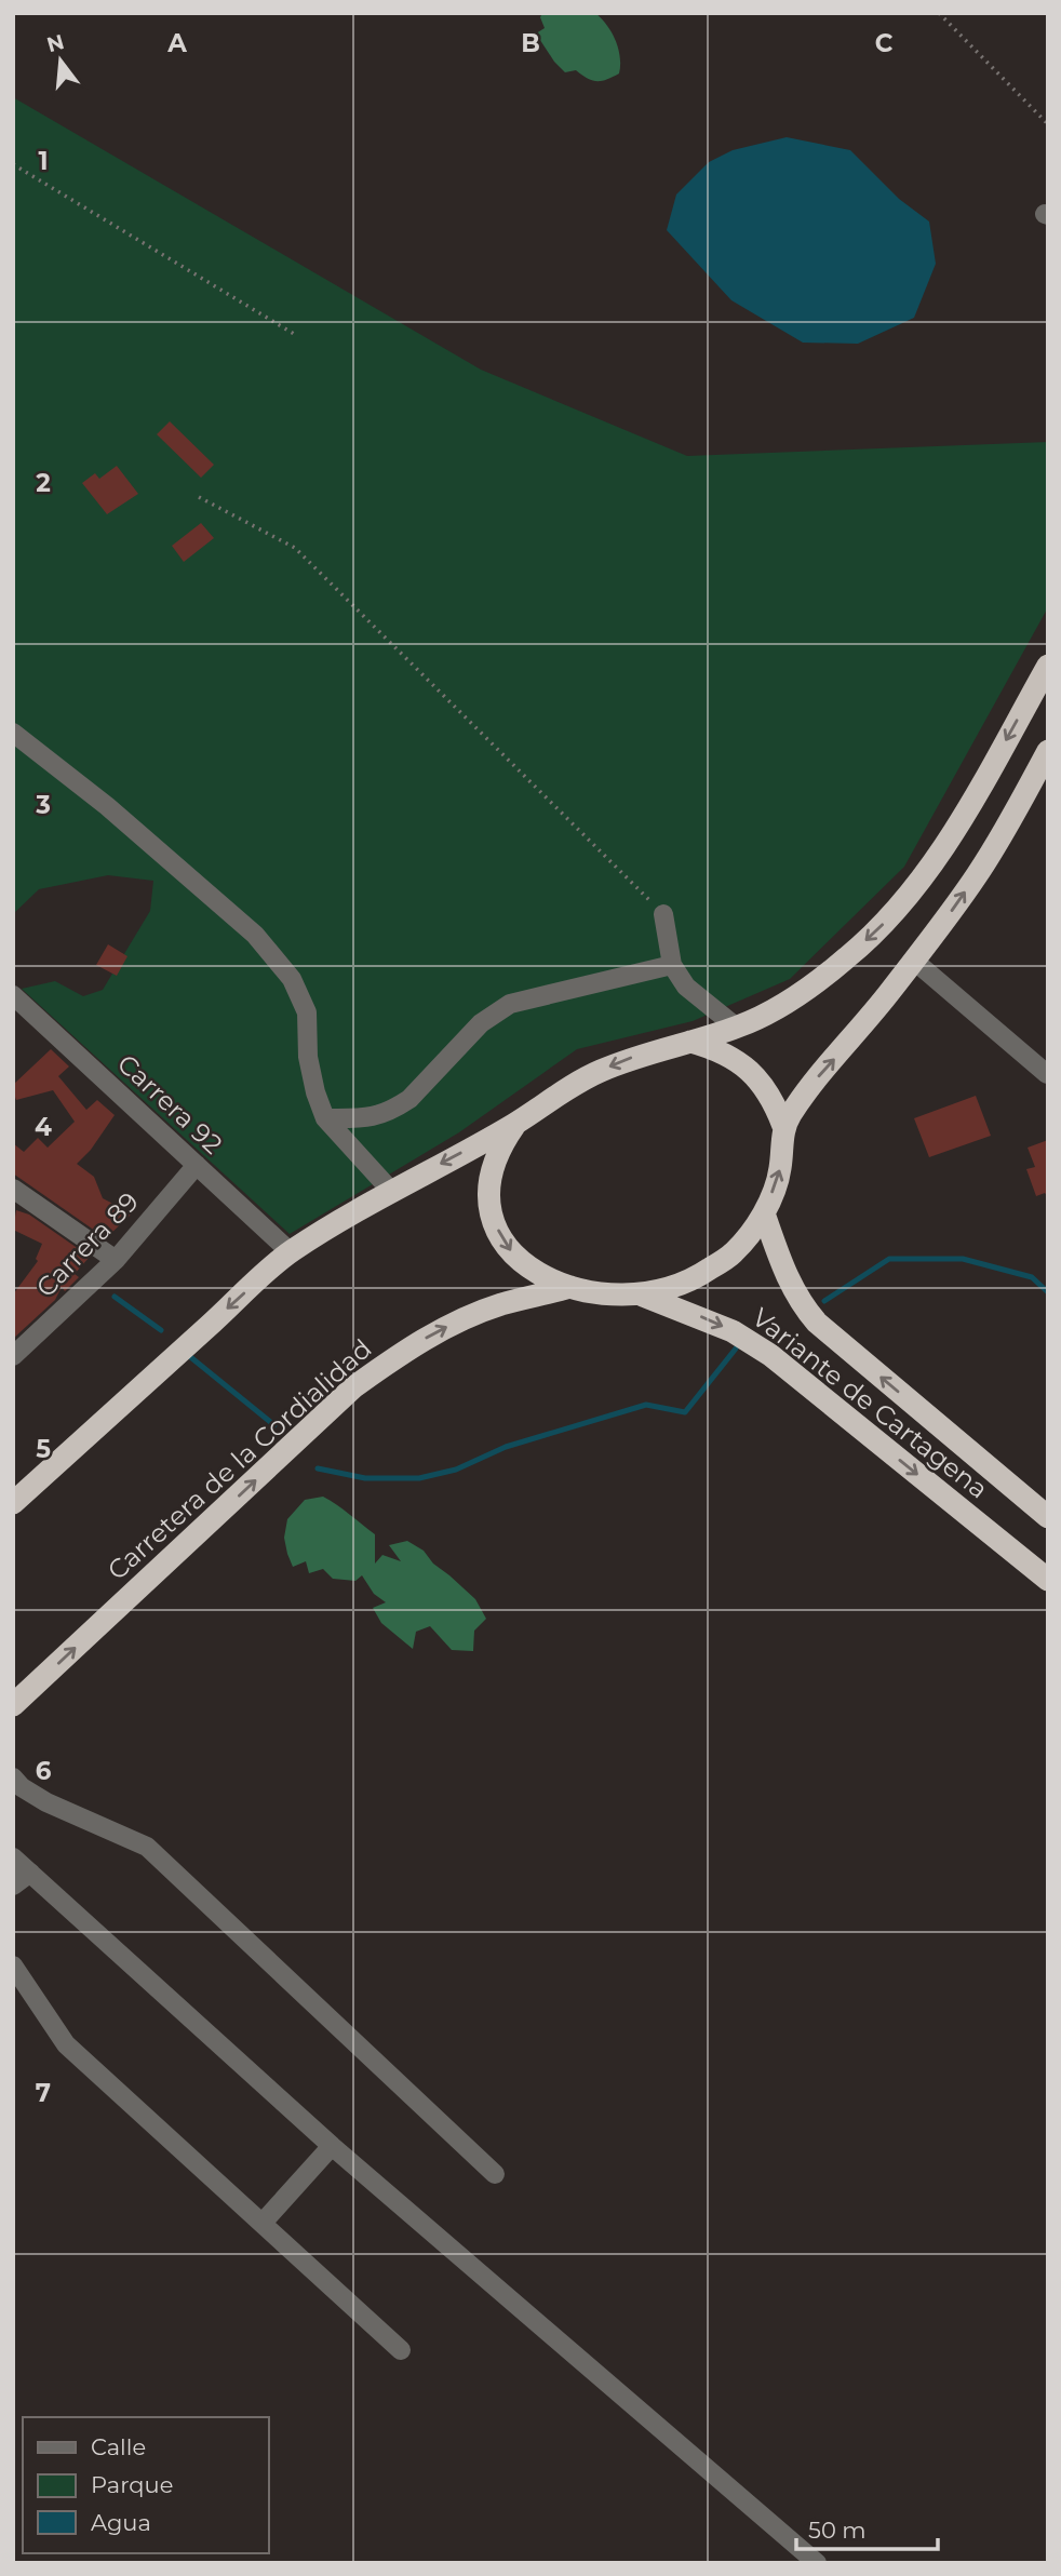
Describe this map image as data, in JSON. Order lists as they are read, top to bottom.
{
  "streets": {
    "highway": ["Variante de Cartagena", "Carretera de la Cordialidad"],
    "street": ["Carrera 92", "Carrera 89"]
  },
  "crossings": [
    ["Carrera 92", "Carrera 89"],
    ["Variante de Cartagena", "Carretera de la Cordialidad"]
  ],
  "legend": ["Calle", "Parque", "Agua"],
  "scale_bar": "50 m",
  "north": "top",
  "grid": {
    "columns": ["A", "B", "C"],
    "rows": [
      "1",
      "2",
      "3",
      "4",
      "5",
      "6",
      "7"
    ]
  }
}
